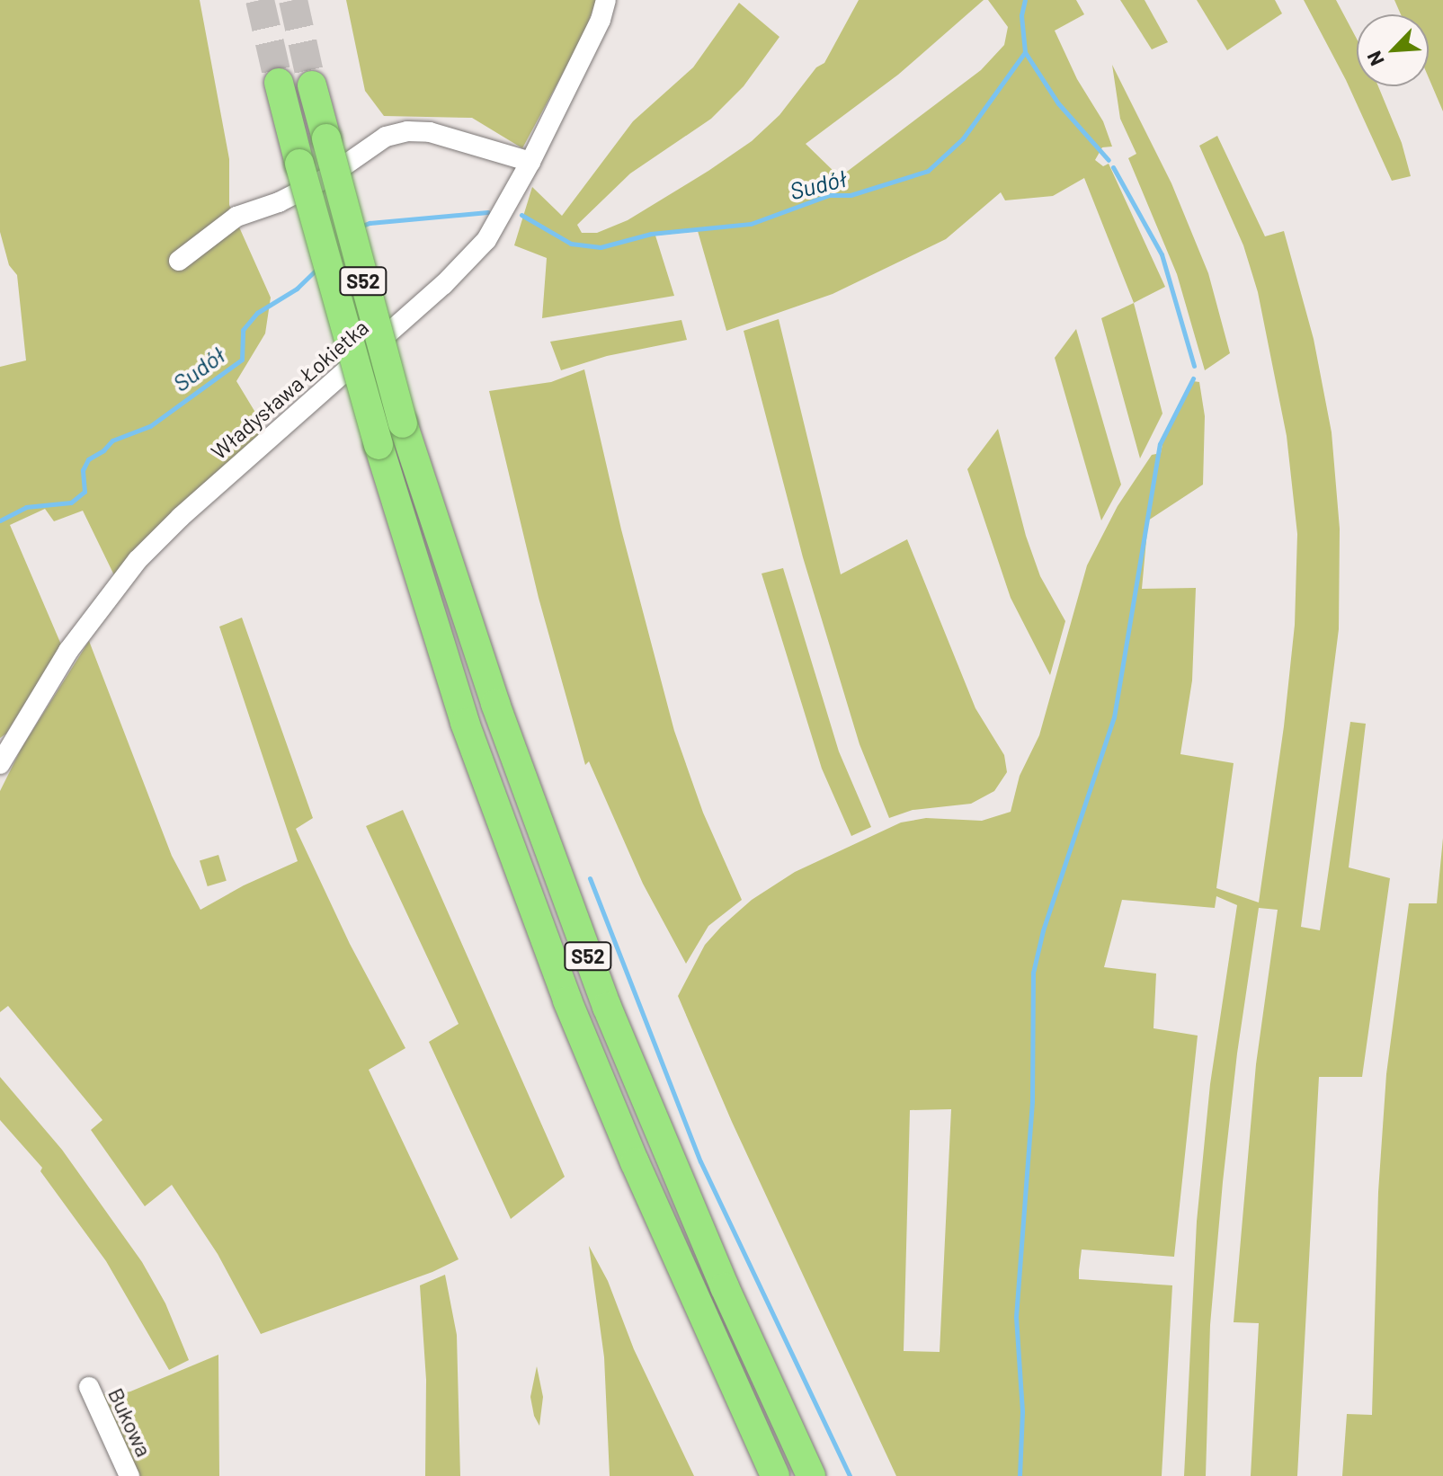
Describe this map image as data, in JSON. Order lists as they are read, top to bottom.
{
  "streets": {
    "highway": ["S52"],
    "street": ["Władysława Łokietka", "Bukowa"]
  },
  "water": ["Sudół"],
  "north": "bottom left"
}
